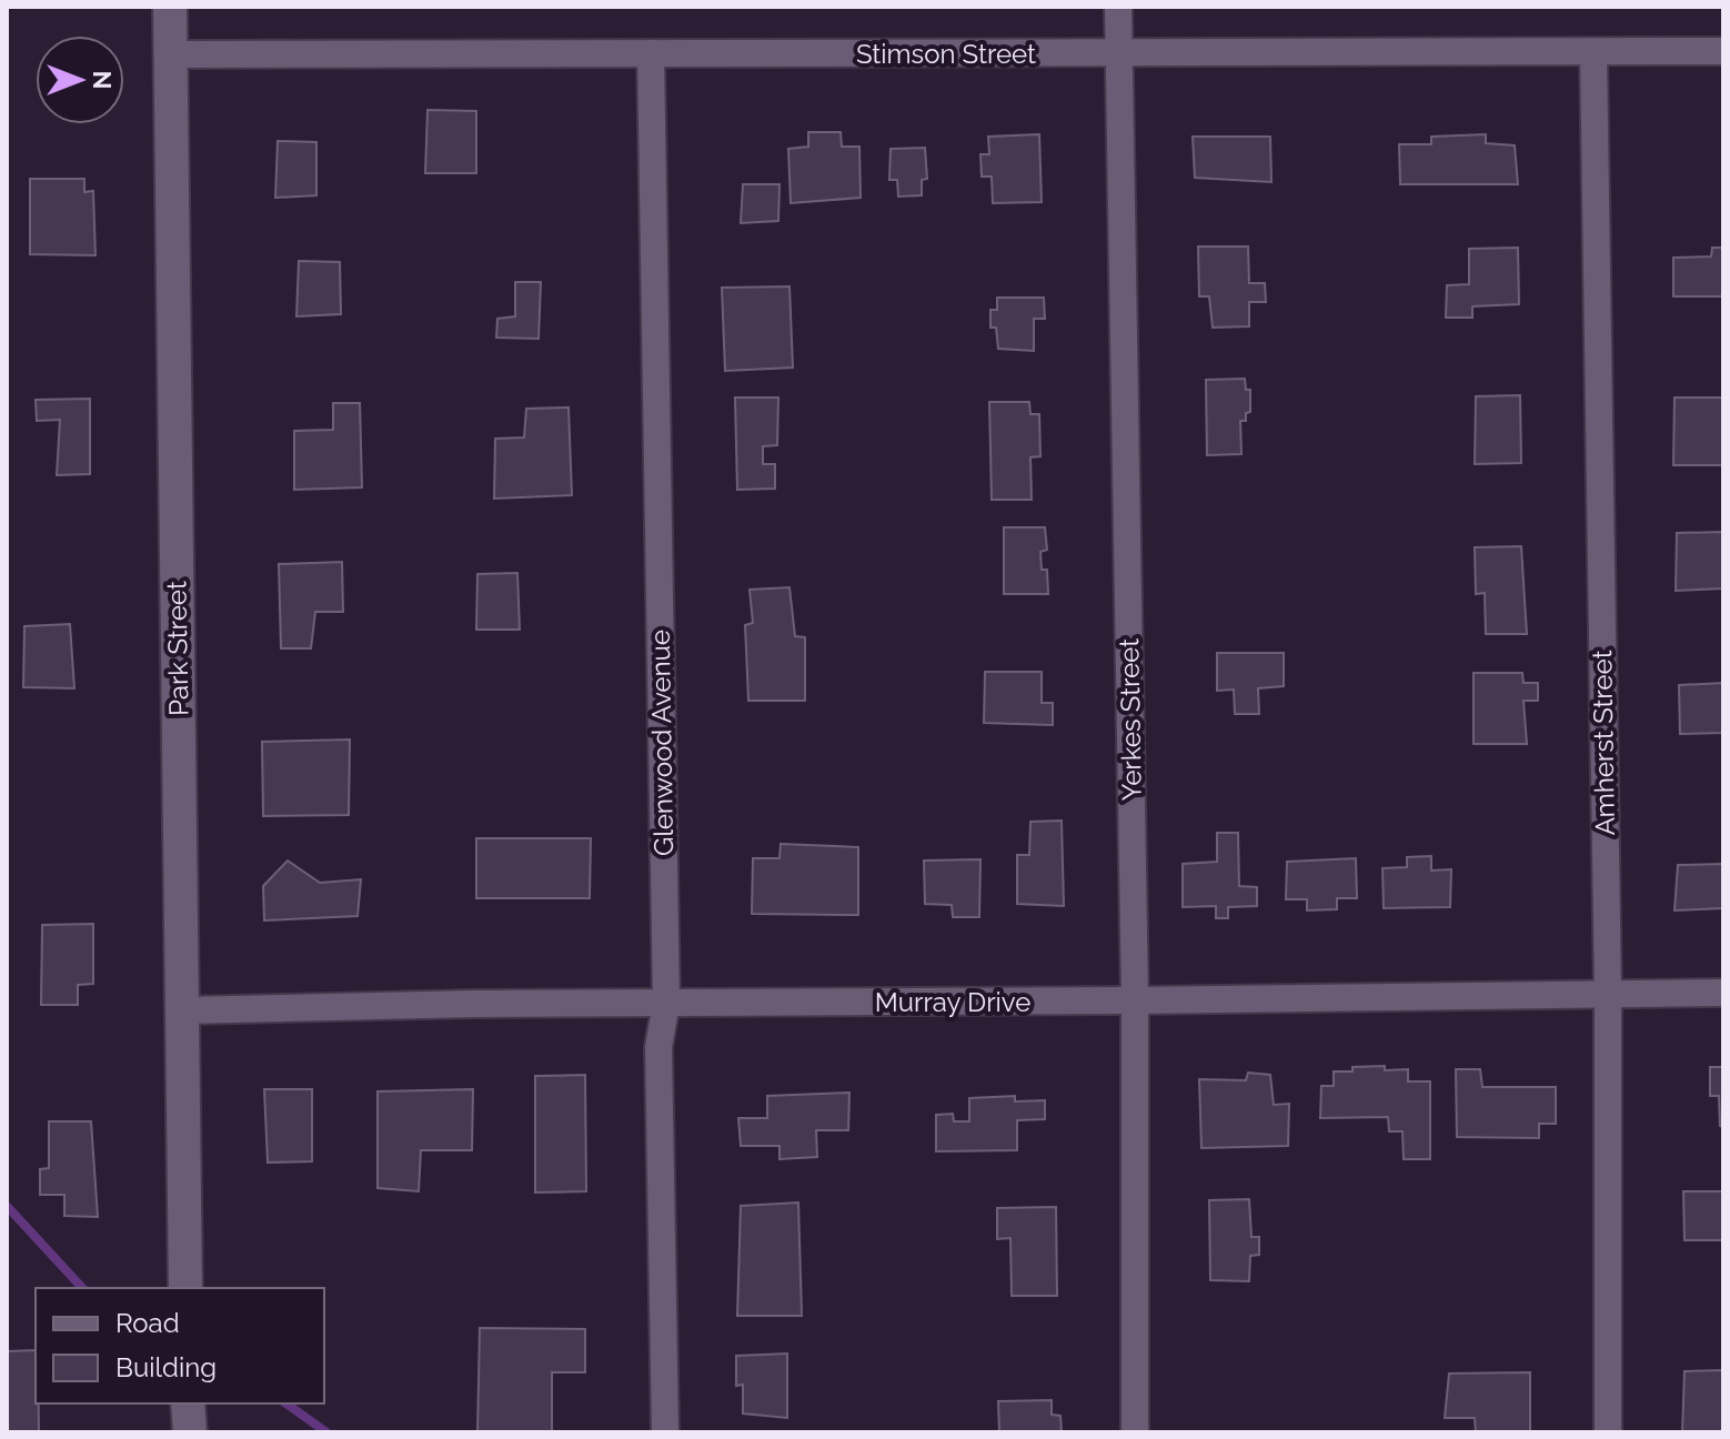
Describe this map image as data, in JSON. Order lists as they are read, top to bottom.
{
  "streets": {
    "street": [
      "Stimson Street",
      "Park Street",
      "Yerkes Street",
      "Glenwood Avenue",
      "Amherst Street",
      "Murray Drive"
    ]
  },
  "crossings": [
    ["Stimson Street", "Park Street"],
    ["Stimson Street", "Yerkes Street"],
    ["Stimson Street", "Glenwood Avenue"],
    ["Stimson Street", "Amherst Street"],
    ["Park Street", "Murray Drive"],
    ["Yerkes Street", "Murray Drive"],
    ["Glenwood Avenue", "Murray Drive"],
    ["Amherst Street", "Murray Drive"]
  ],
  "legend": ["Road", "Building"],
  "north": "right"
}
